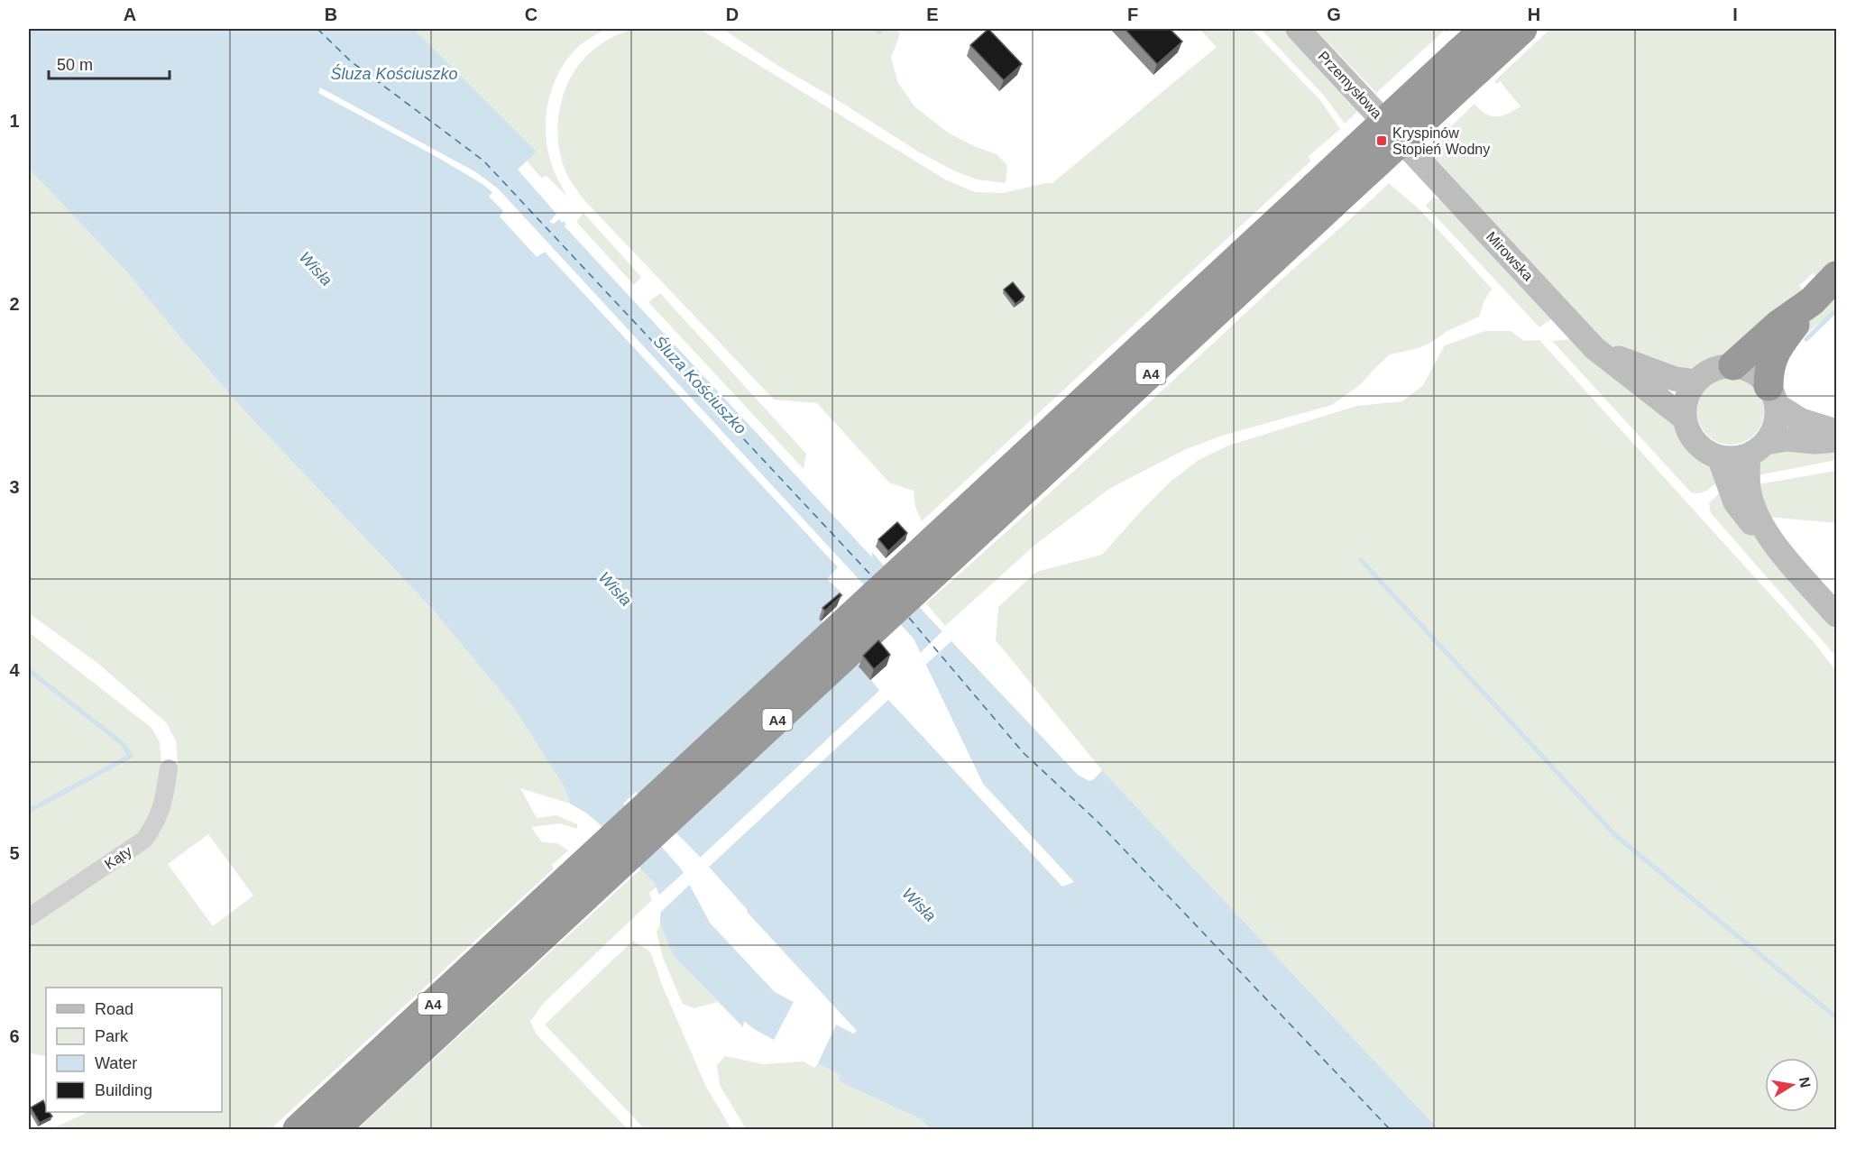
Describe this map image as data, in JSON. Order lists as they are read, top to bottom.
{
  "streets": {
    "highway": ["A4"],
    "main road": ["Przemysłowa", "Mirowska"],
    "street": ["Kąty"]
  },
  "crossings": [
    ["Przemysłowa", "Mirowska"]
  ],
  "water": ["Śluza Kościuszko", "Wisła"],
  "places": {
    "transit": ["Kryspinów Stopień Wodny"]
  },
  "legend": [
    "Road",
    "Park",
    "Water",
    "Building"
  ],
  "scale_bar": "50 m",
  "north": "right",
  "grid": {
    "columns": [
      "A",
      "B",
      "C",
      "D",
      "E",
      "F",
      "G",
      "H",
      "I"
    ],
    "rows": [
      "1",
      "2",
      "3",
      "4",
      "5",
      "6"
    ]
  }
}
